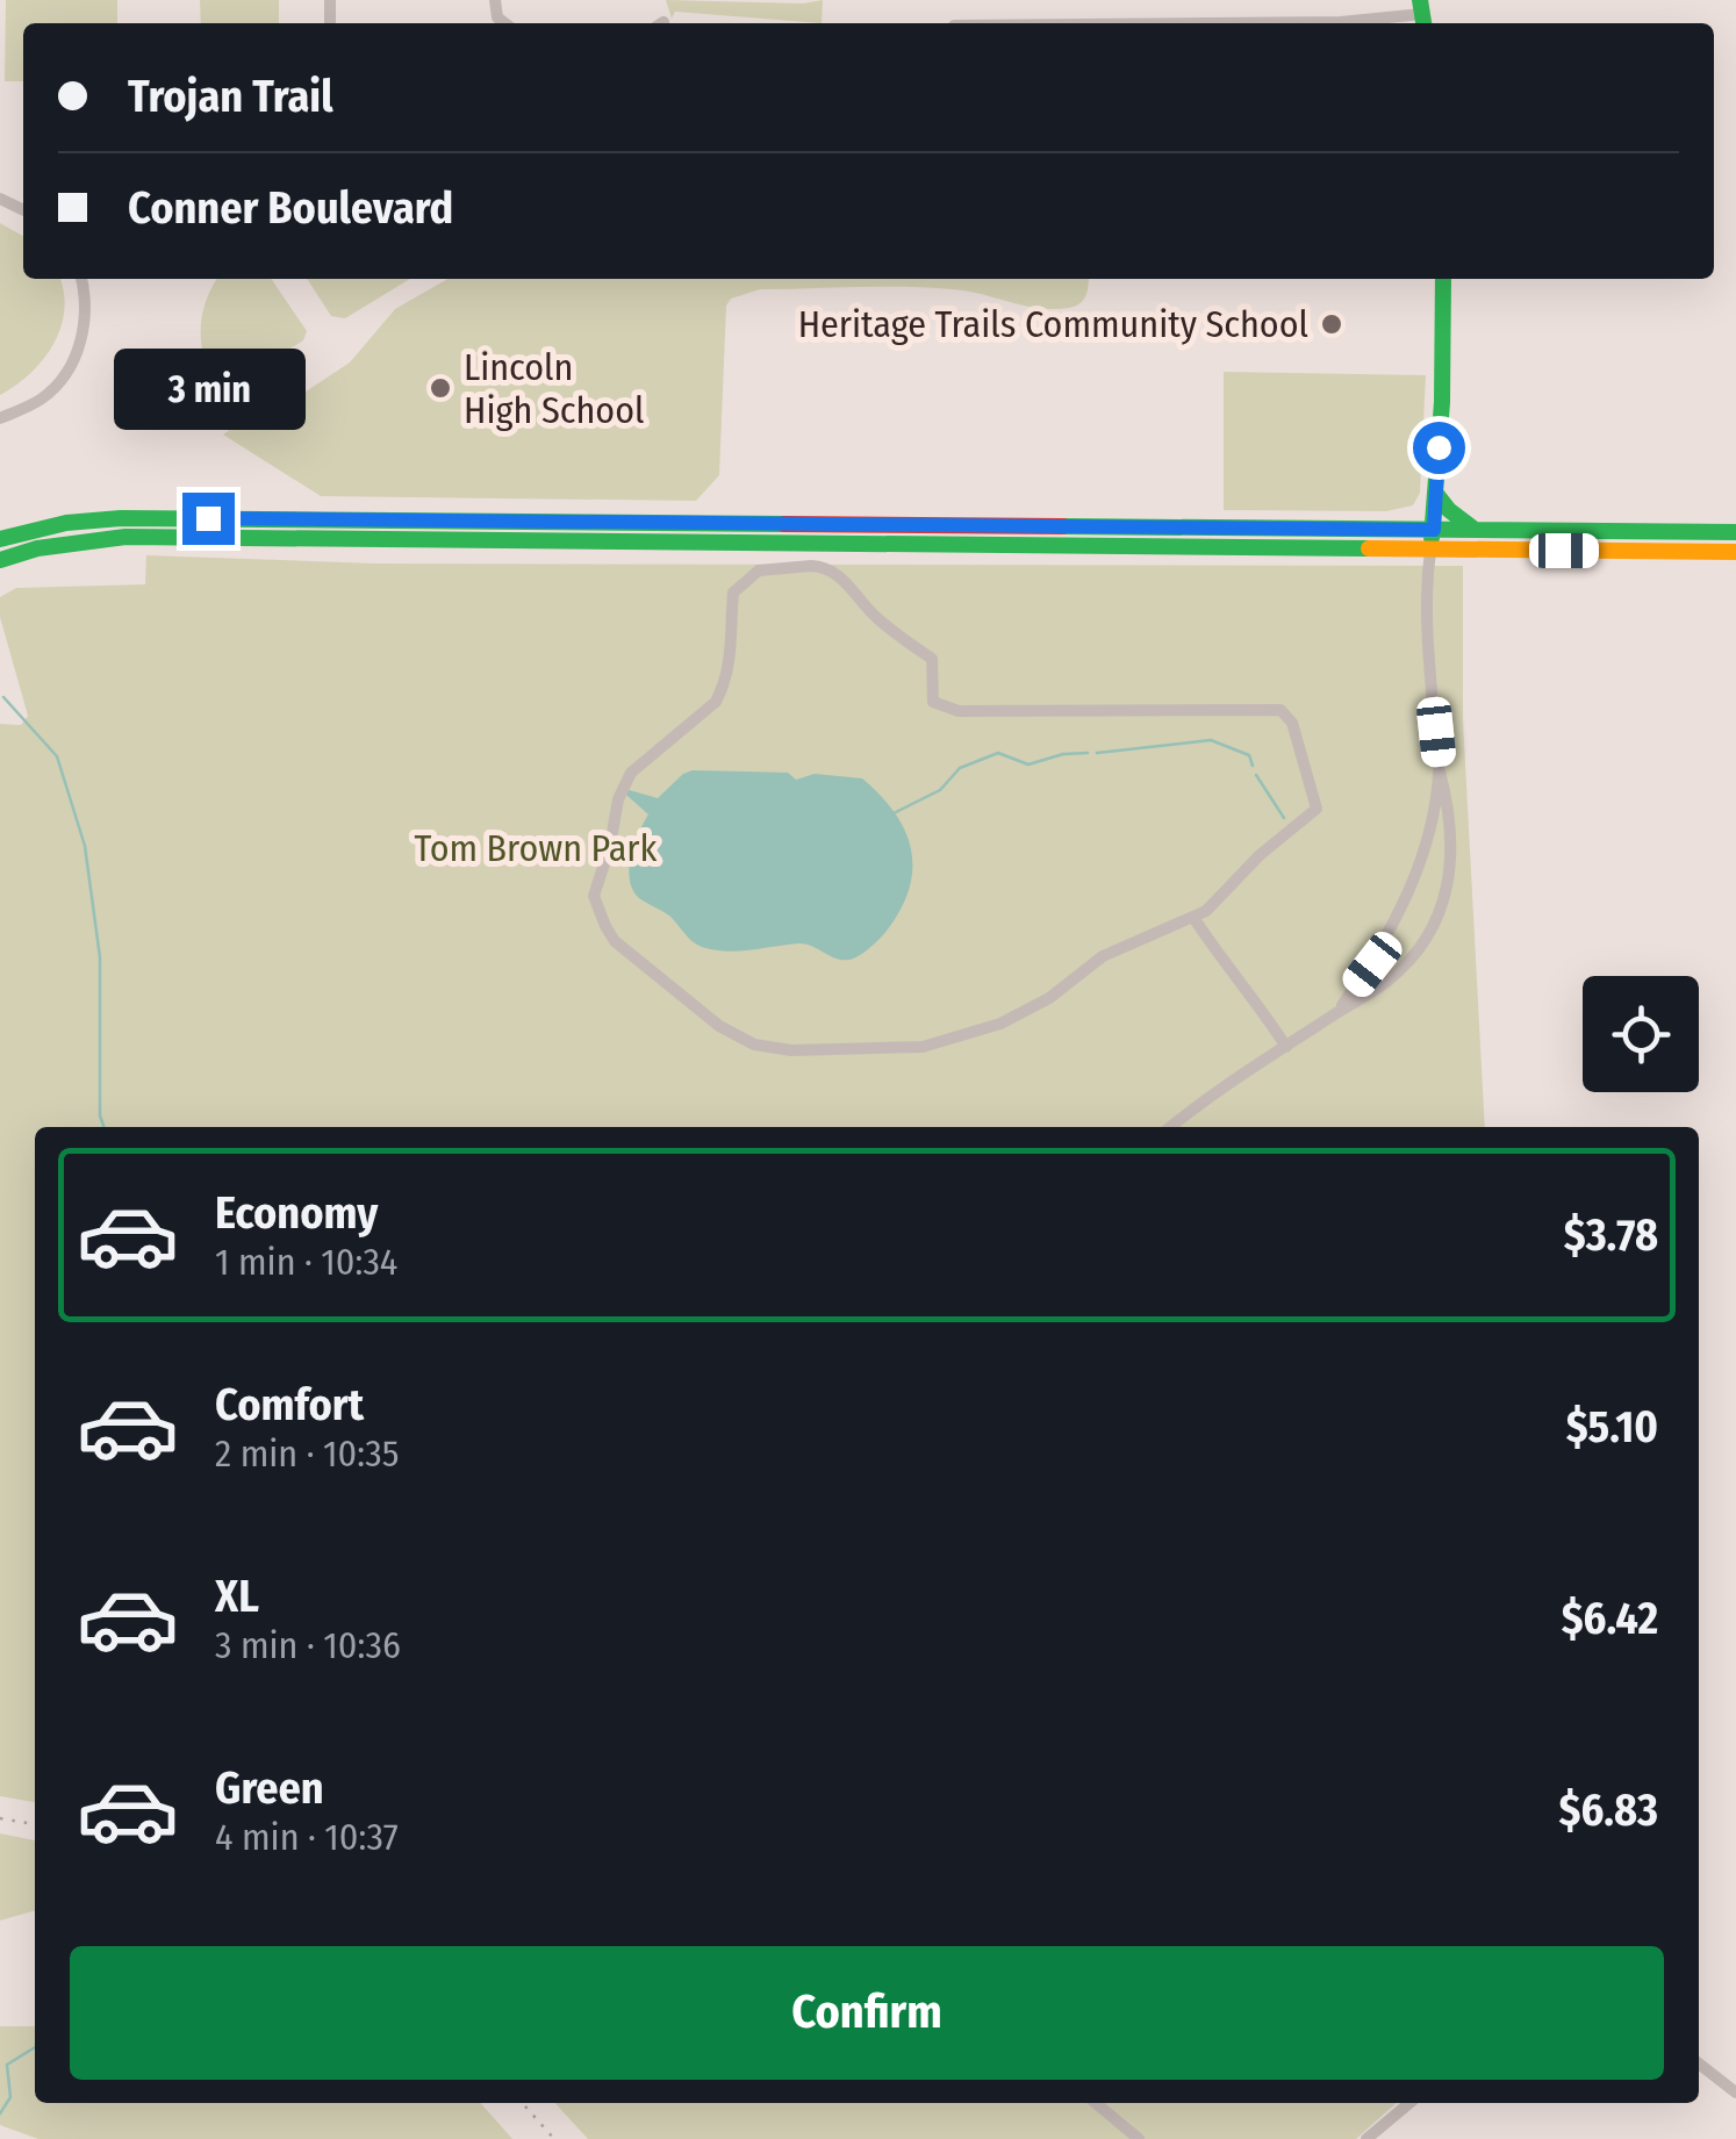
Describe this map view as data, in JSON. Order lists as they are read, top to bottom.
{
  "parks": ["Tom Brown Park"],
  "places": ["Heritage Trails Community School", "Lincoln High School"],
  "page": {
    "banner": ["Trojan Trail", "Conner Boulevard"],
    "bubble": "3 min",
    "list": [
      {
        "name": "Economy",
        "note": "1 min · 10:34",
        "value": "$3.78"
      },
      {
        "name": "Comfort",
        "note": "2 min · 10:35",
        "value": "$5.10"
      },
      {
        "name": "XL",
        "note": "3 min · 10:36",
        "value": "$6.42"
      },
      {
        "name": "Green",
        "note": "4 min · 10:37",
        "value": "$6.83"
      }
    ],
    "buttons": "Confirm"
  }
}
